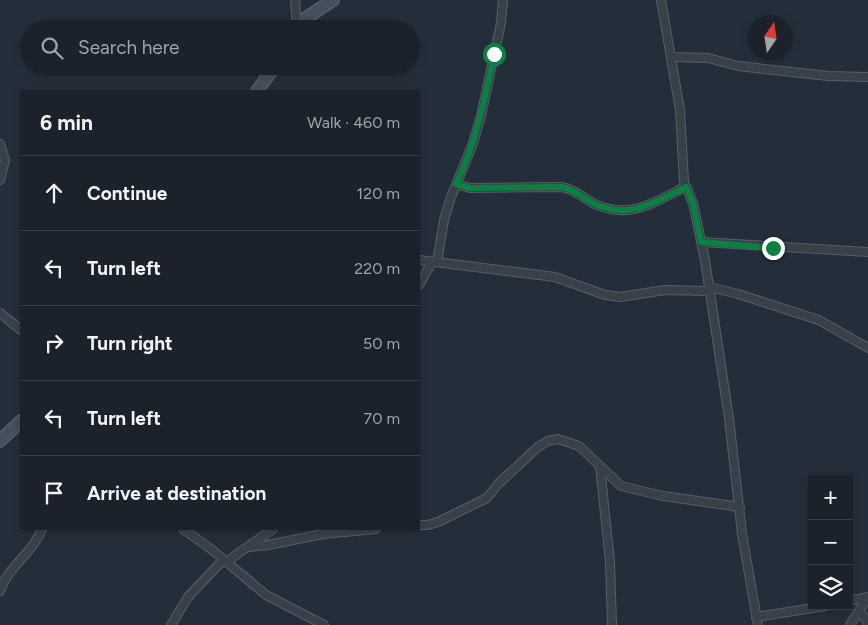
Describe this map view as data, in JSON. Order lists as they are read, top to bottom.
{
  "north": "top",
  "page": {
    "search": "Search here",
    "heading": ["6 min", "Walk · 460 m"],
    "list": [
      ["Continue", "120 m"],
      ["Turn left", "220 m"],
      ["Turn right", "50 m"],
      ["Turn left", "70 m"],
      "Arrive at destination"
    ],
    "map_buttons": ["+", "−"]
  }
}
